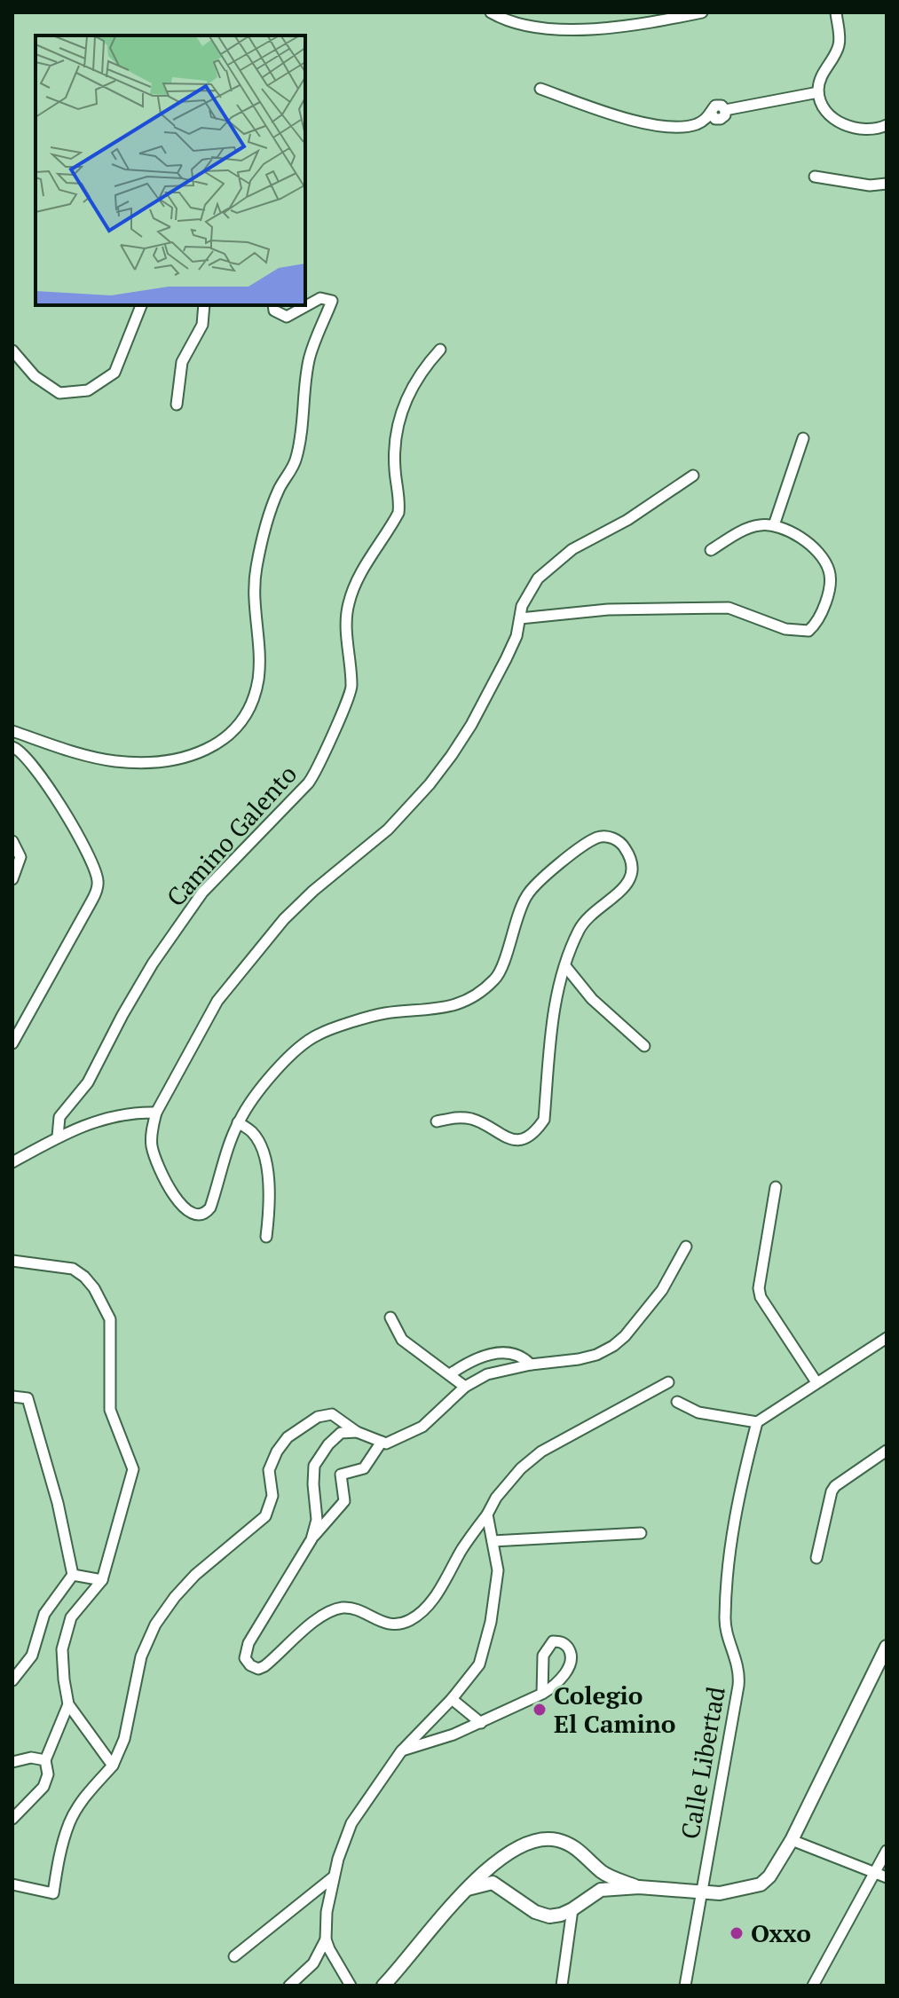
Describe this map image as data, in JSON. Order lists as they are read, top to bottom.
{
  "streets": {
    "street": ["Camino Galento", "Calle Libertad"]
  },
  "places": ["Colegio El Camino", "Oxxo"]
}
